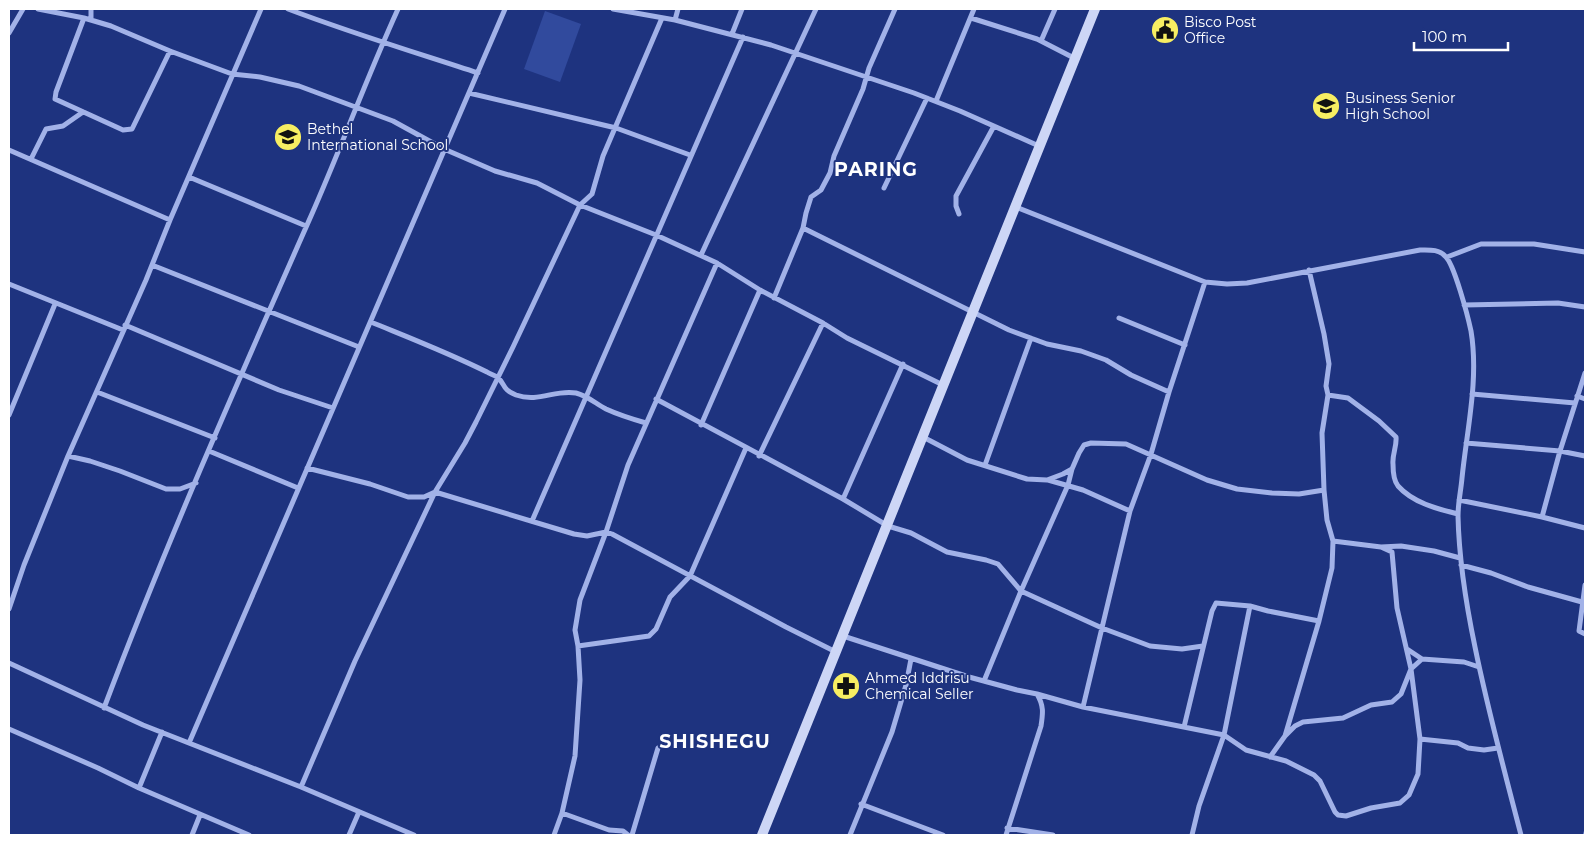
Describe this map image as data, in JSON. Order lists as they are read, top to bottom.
{
  "districts": ["PARING", "SHISHEGU"],
  "places": {
    "public building": ["Bisco Post Office"],
    "school or university": ["Business Senior High School", "Bethel International School"],
    "pharmacy": ["Ahmed Iddrisu Chemical Seller"]
  },
  "scale_bar": "100 m"
}
